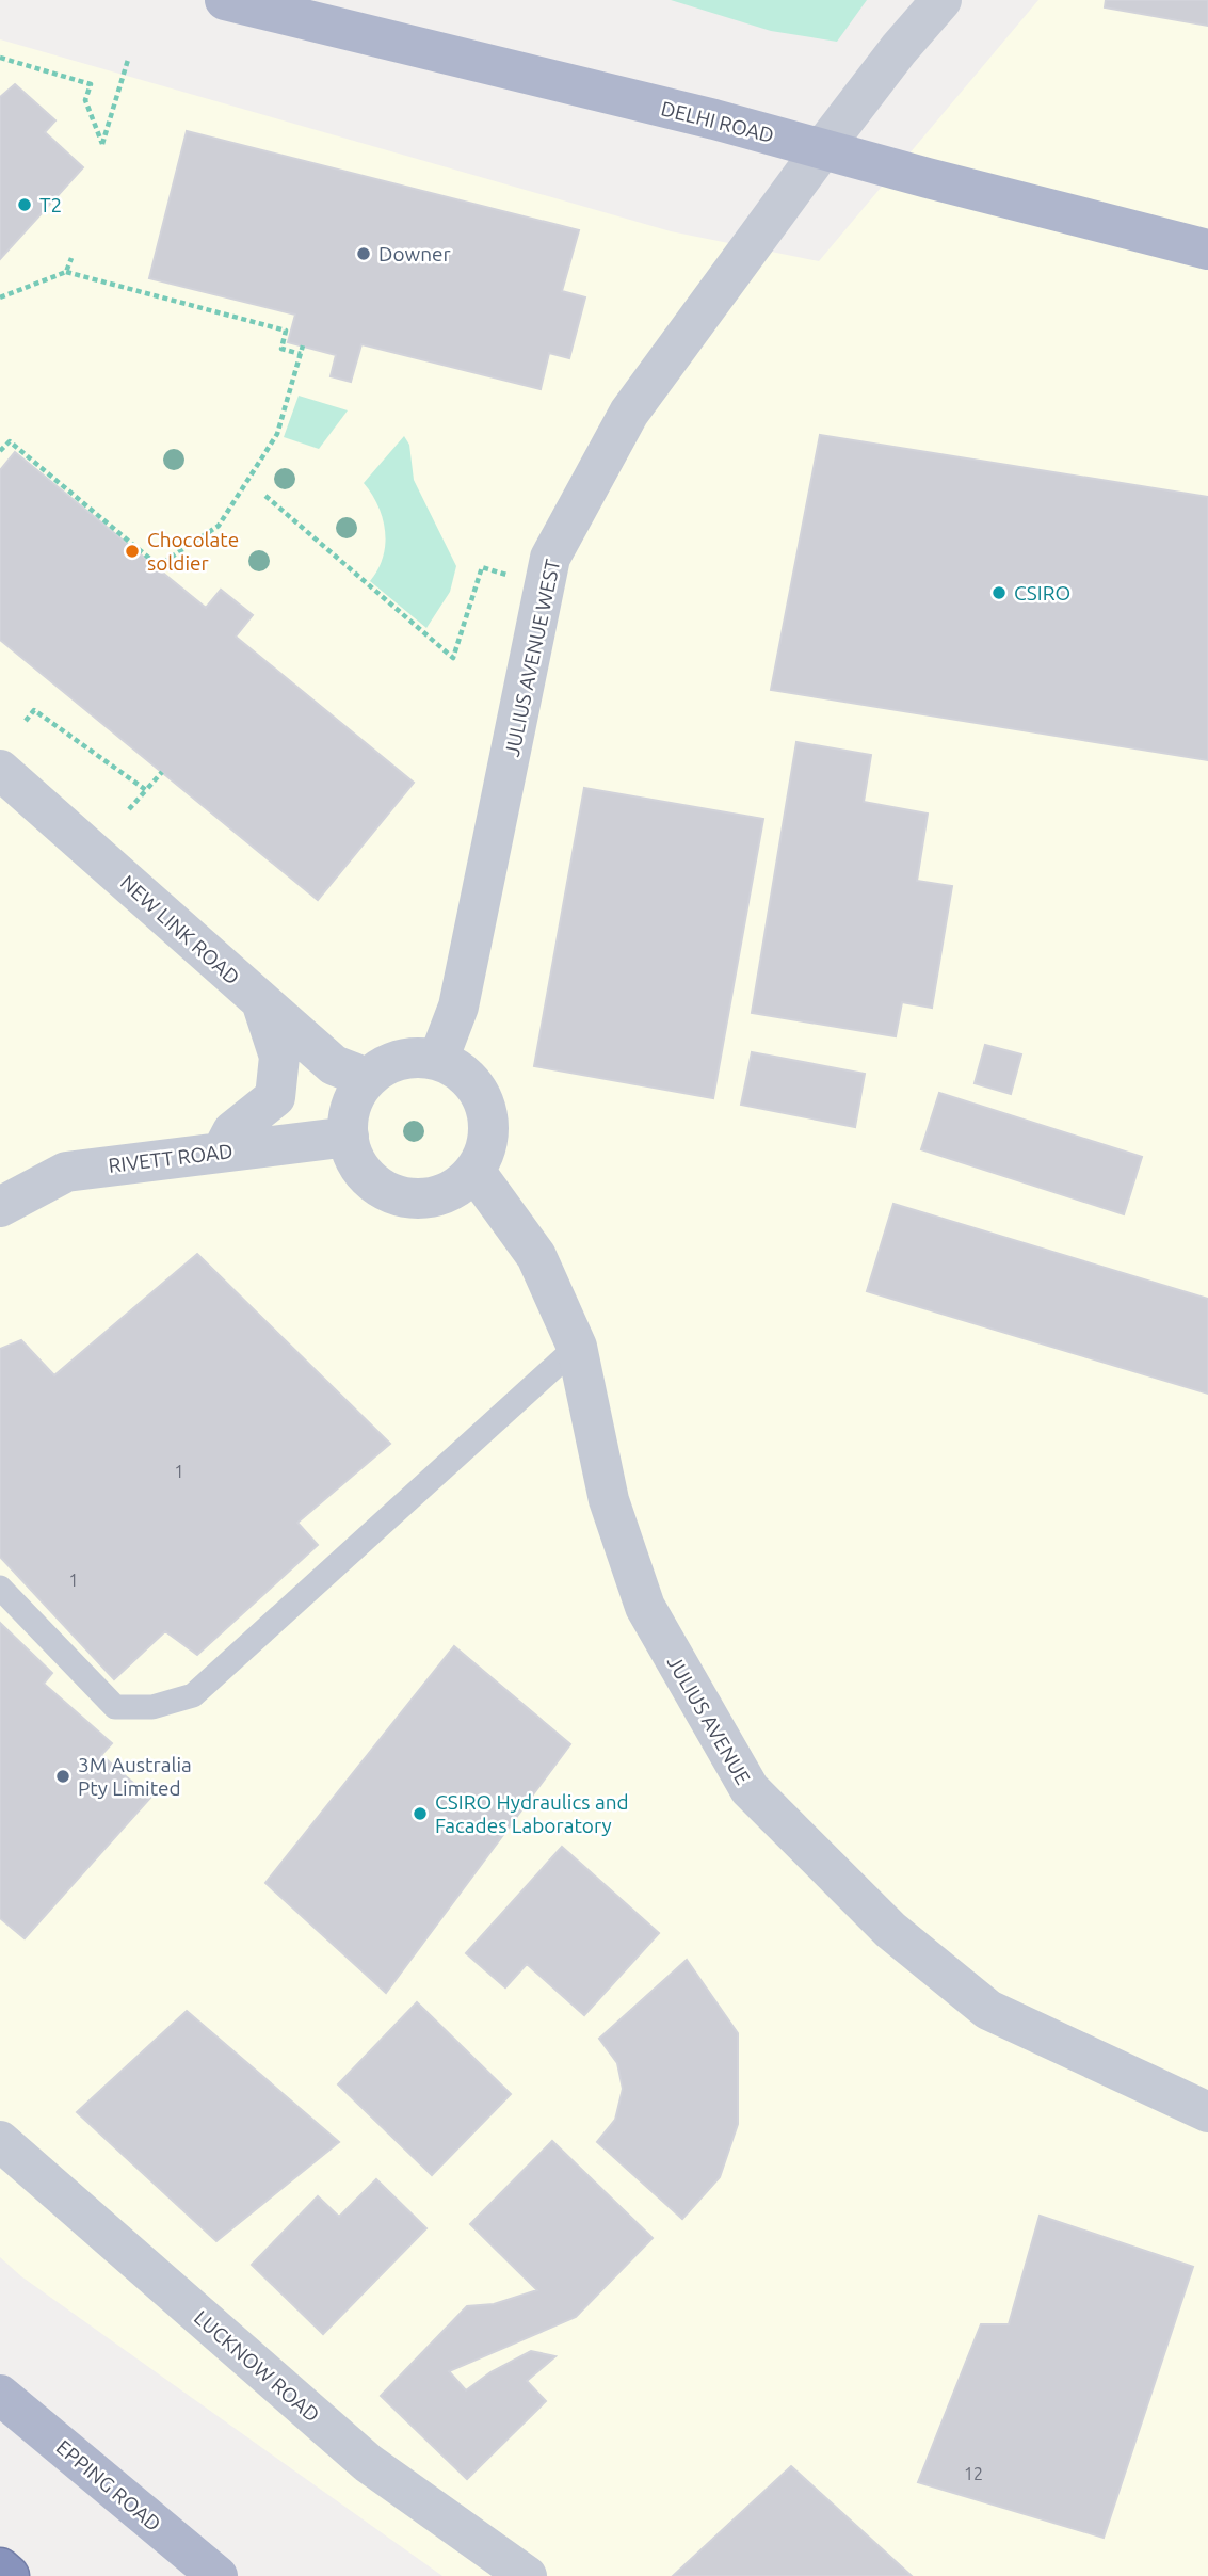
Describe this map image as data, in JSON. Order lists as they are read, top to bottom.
{
  "streets": {
    "main road": ["DELHI ROAD", "EPPING ROAD"],
    "street": [
      "JULIUS AVENUE WEST",
      "NEW LINK ROAD",
      "RIVETT ROAD",
      "JULIUS AVENUE",
      "LUCKNOW ROAD"
    ]
  },
  "crossings": [
    ["DELHI ROAD", "JULIUS AVENUE WEST"],
    ["JULIUS AVENUE WEST", "NEW LINK ROAD"],
    ["JULIUS AVENUE WEST", "RIVETT ROAD"],
    ["JULIUS AVENUE WEST", "JULIUS AVENUE"],
    ["NEW LINK ROAD", "RIVETT ROAD"],
    ["NEW LINK ROAD", "JULIUS AVENUE"],
    ["RIVETT ROAD", "JULIUS AVENUE"]
  ],
  "places": [
    "T2",
    "Downer",
    "Chocolate soldier",
    "CSIRO",
    "3M Australia Pty Limited",
    "CSIRO Hydraulics and Facades Laboratory"
  ],
  "house_numbers": ["1", "1", "12"]
}
